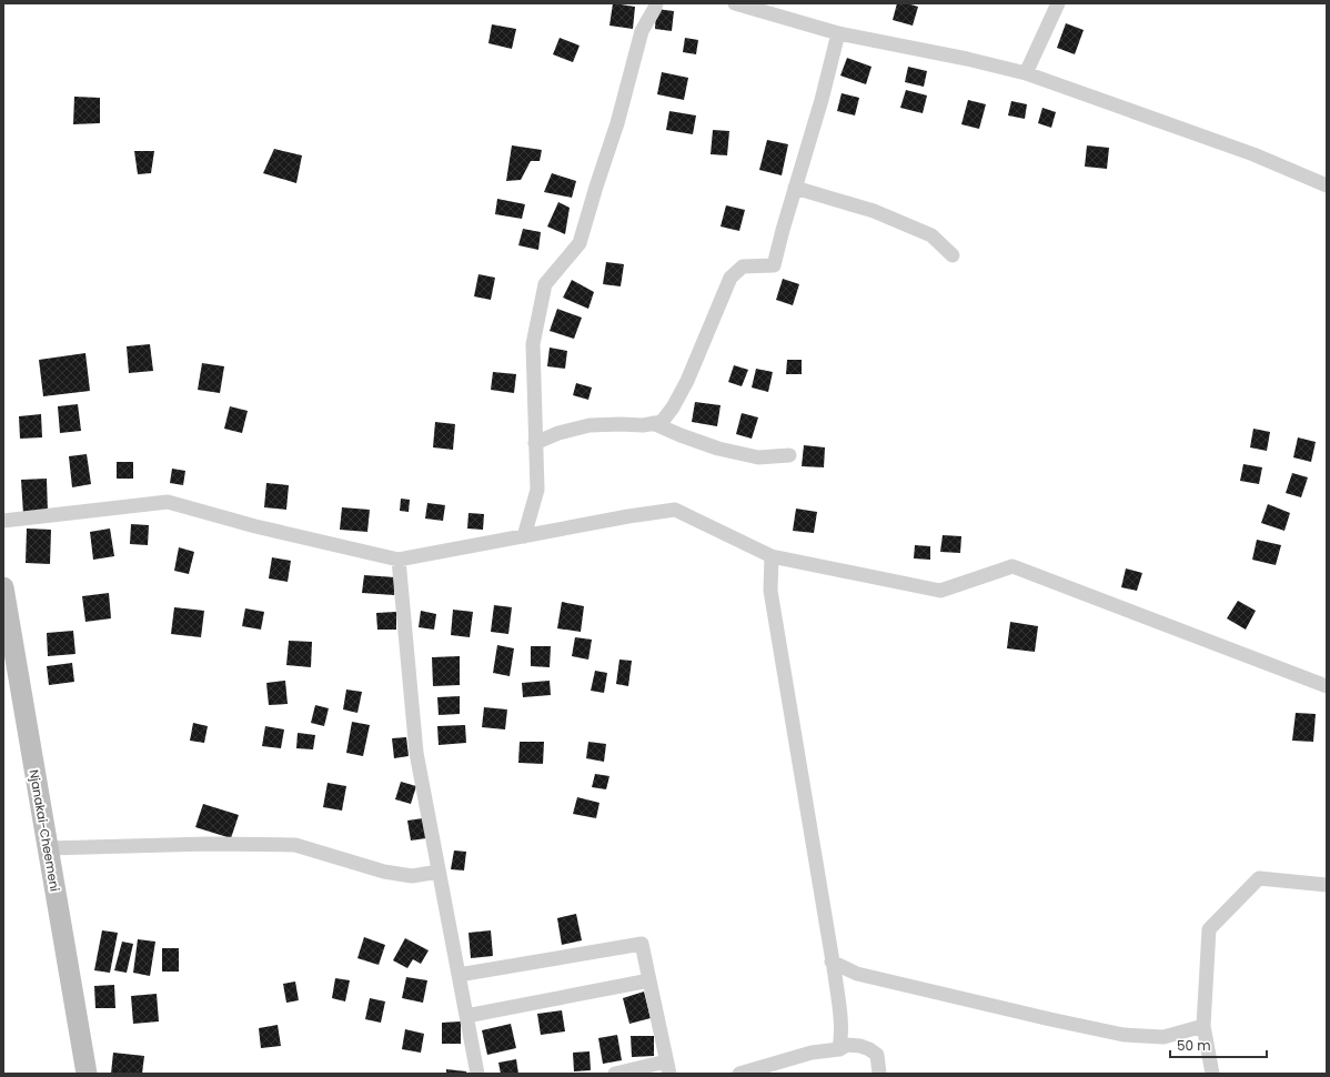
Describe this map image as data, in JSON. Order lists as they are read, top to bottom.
{
  "streets": {
    "main road": ["Njanakai-Cheemeni"]
  },
  "scale_bar": "50 m"
}
